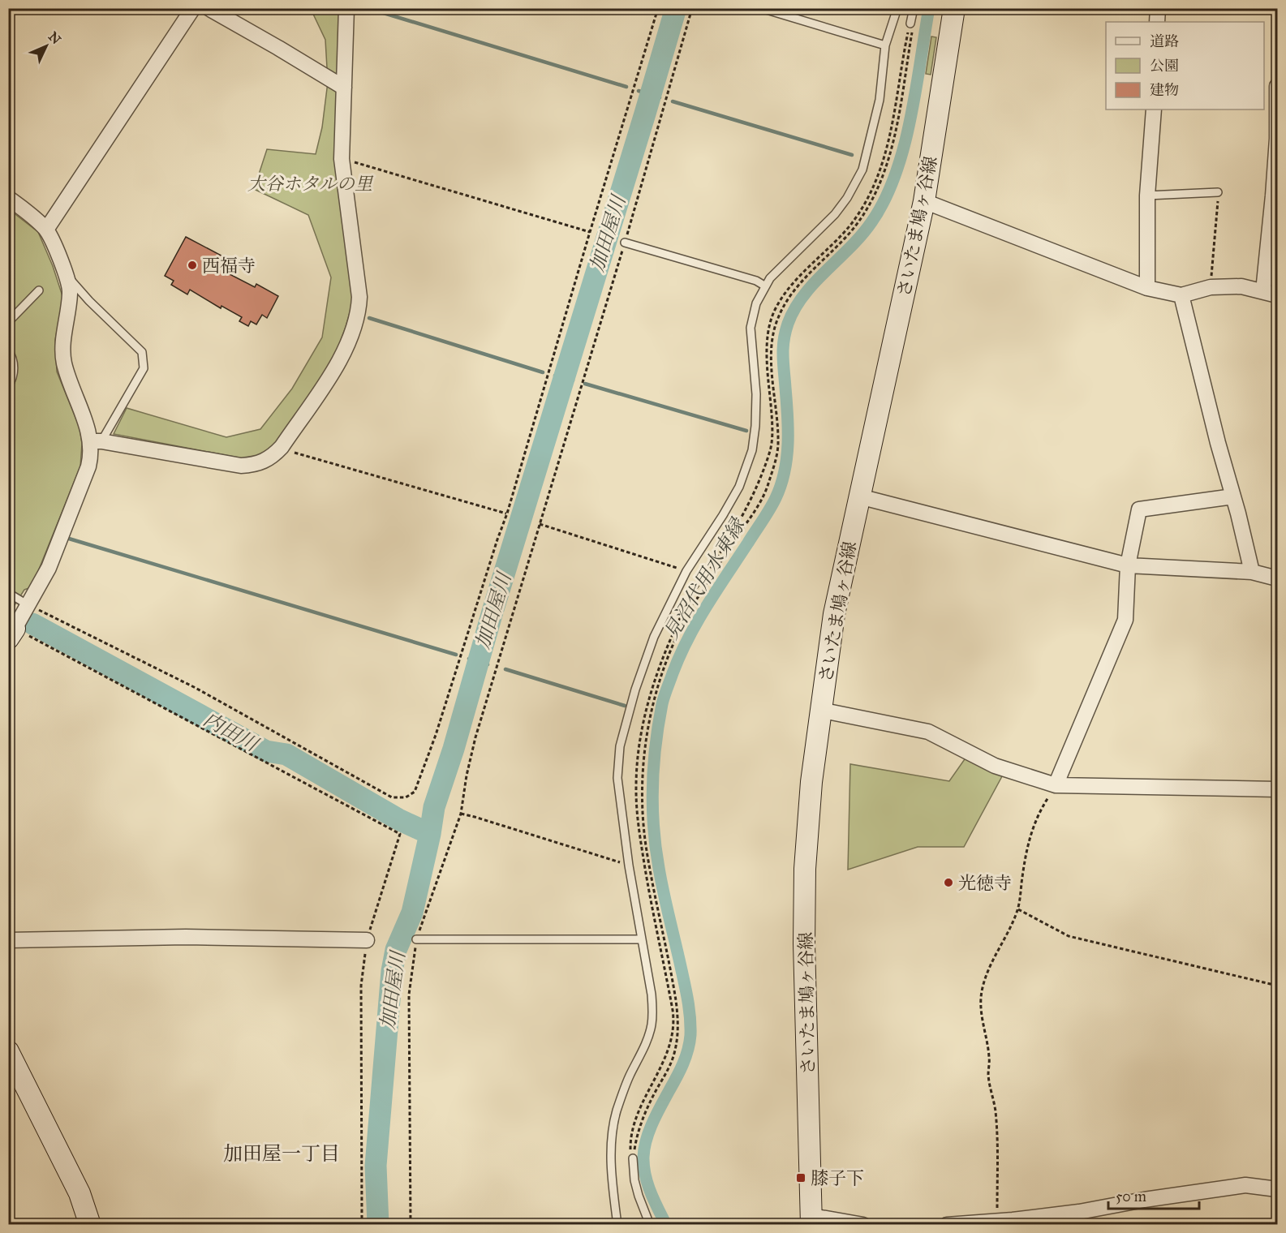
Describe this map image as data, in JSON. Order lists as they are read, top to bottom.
{
  "streets": {
    "main road": ["さいたま鳩ヶ谷線"]
  },
  "districts": ["加田屋一丁目"],
  "water": ["加田屋川", "見沼代用水東縁", "内田川"],
  "parks": ["大谷ホタルの里"],
  "places": {
    "other": ["西福寺", "光徳寺"],
    "transit": ["膝子下"]
  },
  "legend": ["道路", "公園", "建物"],
  "scale_bar": "50 m",
  "north": "top right"
}
